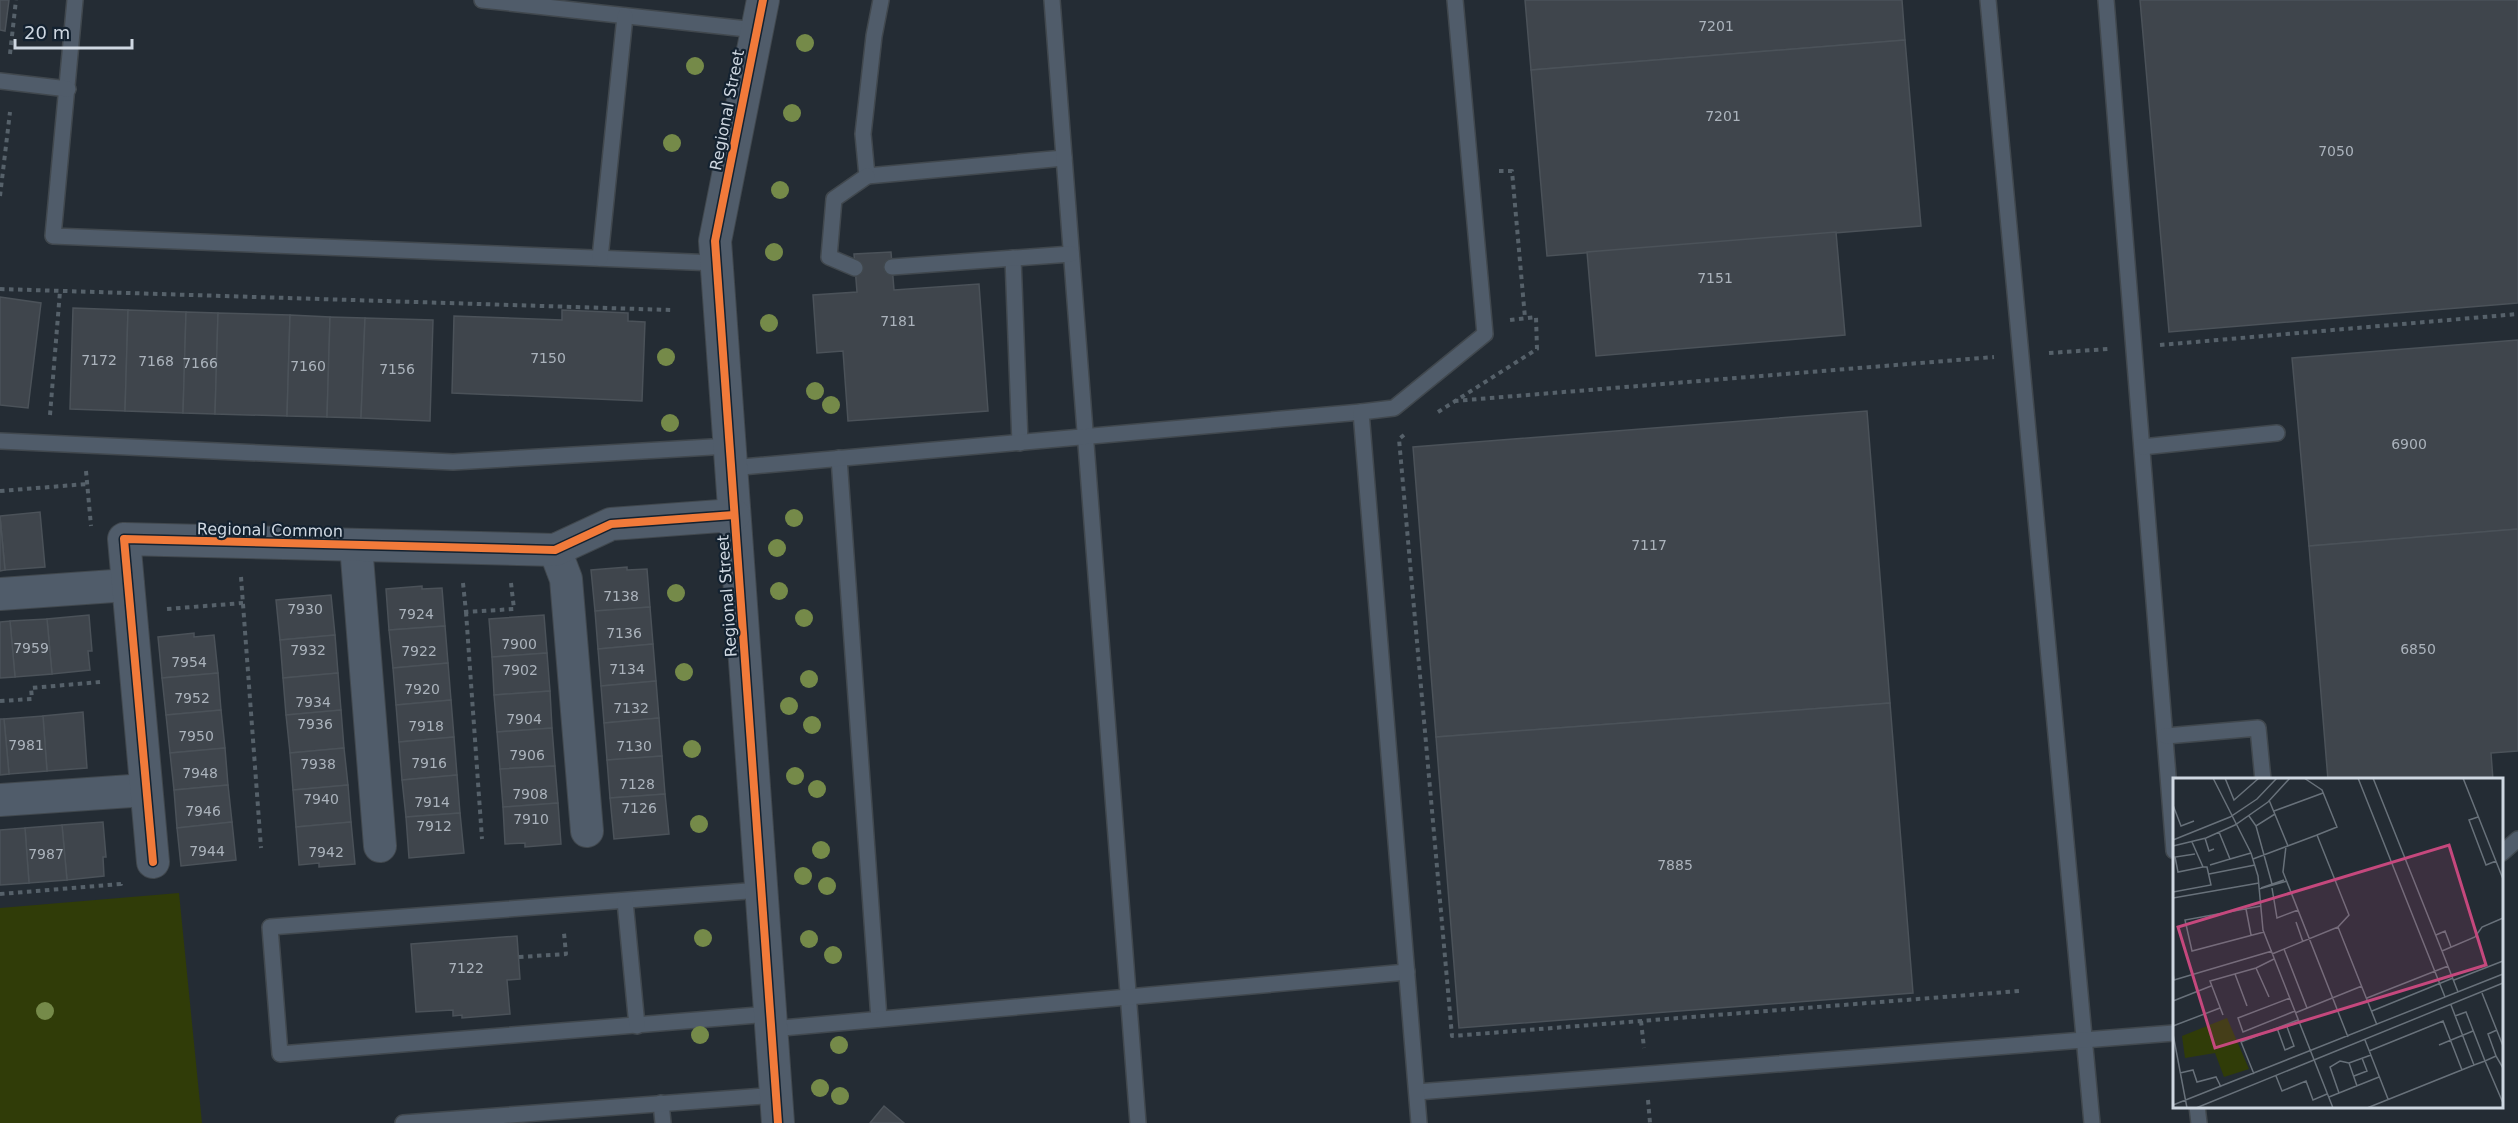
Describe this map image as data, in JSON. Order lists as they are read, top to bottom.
{
  "streets": {
    "street": ["Regional Street", "Regional Common"]
  },
  "crossings": [
    ["Regional Street", "Regional Common"]
  ],
  "house_numbers": [
    "7201",
    "7201",
    "7050",
    "7151",
    "7181",
    "7150",
    "7172",
    "7168",
    "7166",
    "7160",
    "7156",
    "6900",
    "7117",
    "7138",
    "7930",
    "7924",
    "7136",
    "7900",
    "7959",
    "6850",
    "7932",
    "7922",
    "7954",
    "7134",
    "7902",
    "7920",
    "7952",
    "7934",
    "7132",
    "7904",
    "7936",
    "7918",
    "7950",
    "7981",
    "7130",
    "7906",
    "7916",
    "7938",
    "7948",
    "7128",
    "7908",
    "7940",
    "7914",
    "7126",
    "7946",
    "7910",
    "7912",
    "7944",
    "7942",
    "7987",
    "7885",
    "7122"
  ],
  "scale_bar": "20 m"
}
